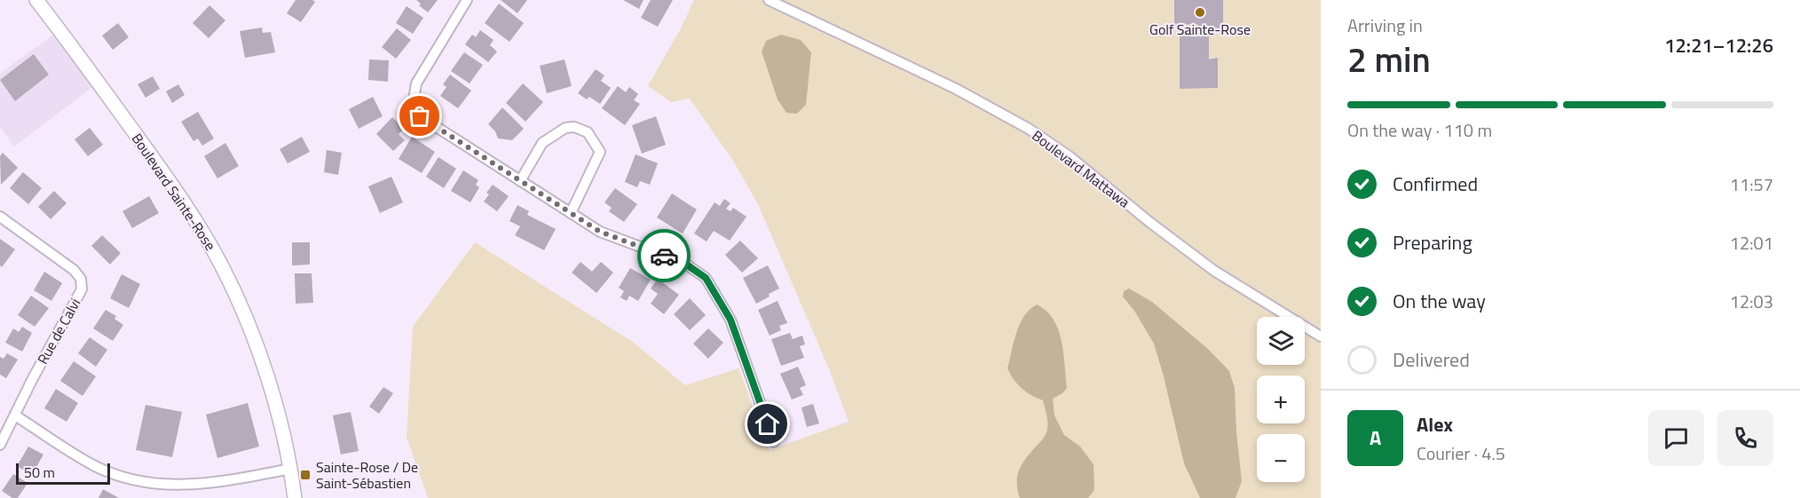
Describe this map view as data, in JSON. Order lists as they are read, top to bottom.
{
  "streets": {
    "street": ["Boulevard Mattawa", "Boulevard Sainte-Rose", "Rue de Calvi"]
  },
  "places": {
    "other": ["Golf Sainte-Rose"],
    "transit": ["Sainte-Rose / De Saint-Sébastien"]
  },
  "scale_bar": "50 m",
  "page": {
    "heading": ["2 min", "Arriving in", "12:21–12:26"],
    "panel": ["Alex", "Courier · 4.5"],
    "bar": "On the way · 110 m",
    "list": [
      ["Confirmed", "11:57"],
      ["Preparing", "12:01"],
      ["On the way", "12:03"],
      "Delivered"
    ],
    "map_buttons": ["+", "−"],
    "round": "A",
    "scale": "50 m"
  }
}
